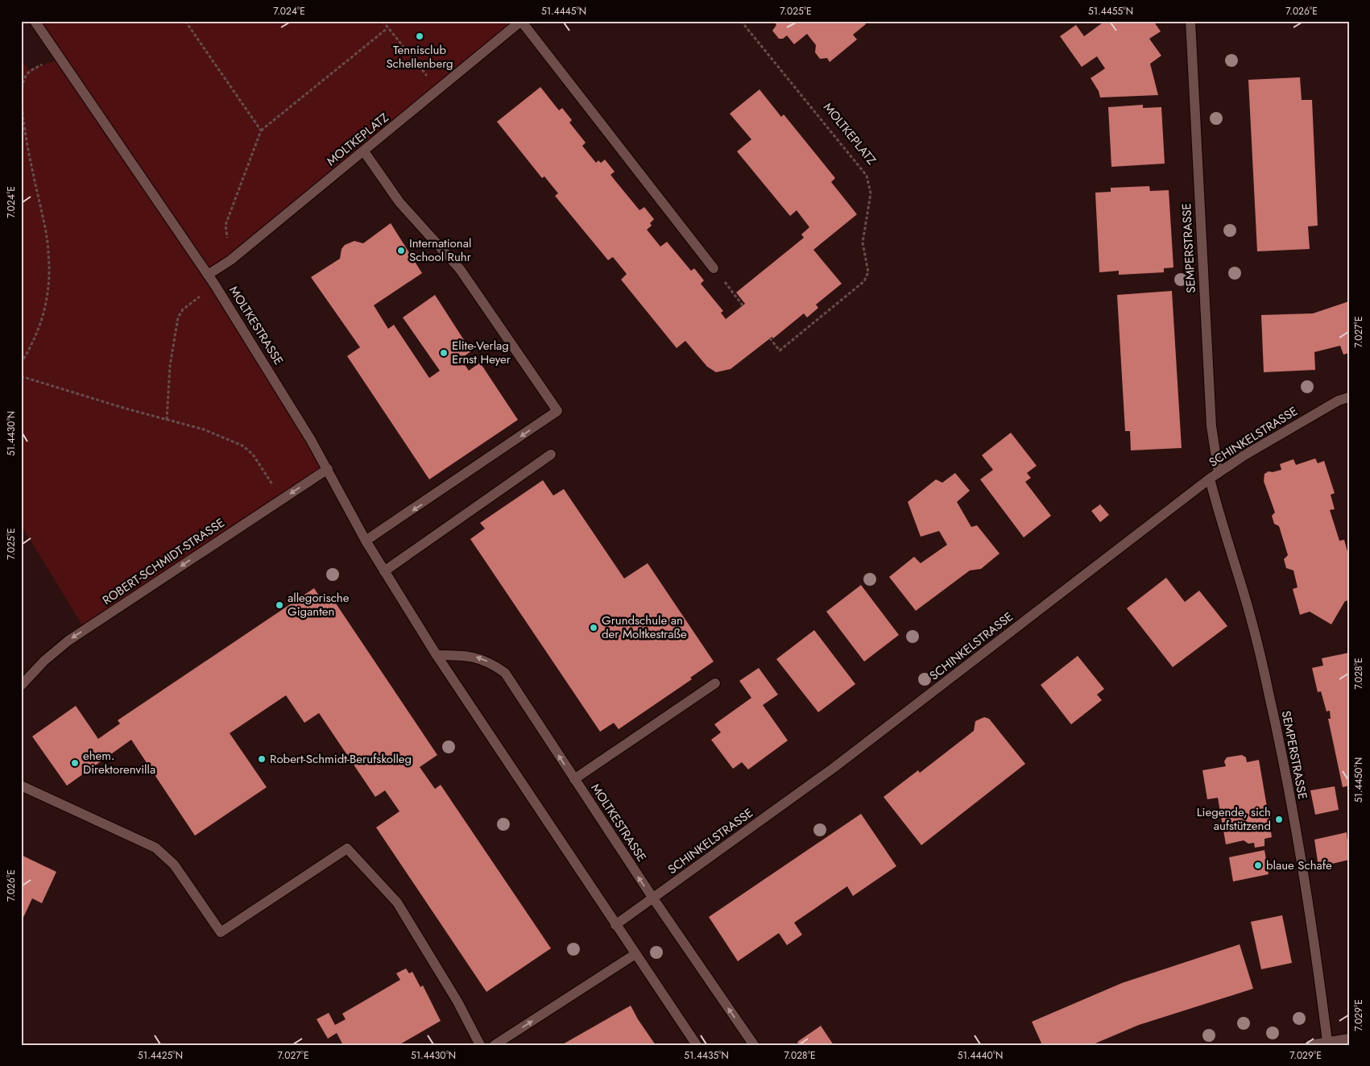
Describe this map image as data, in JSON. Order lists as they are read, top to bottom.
{
  "streets": {
    "street": [
      "MOLTKEPLATZ",
      "SEMPERSTRASSE",
      "MOLTKESTRASSE",
      "SCHINKELSTRASSE",
      "ROBERT-SCHMIDT-STRASSE"
    ]
  },
  "crossings": [
    ["MOLTKEPLATZ", "MOLTKESTRASSE"],
    ["SEMPERSTRASSE", "SCHINKELSTRASSE"],
    ["MOLTKESTRASSE", "SCHINKELSTRASSE"],
    ["MOLTKESTRASSE", "ROBERT-SCHMIDT-STRASSE"]
  ],
  "one_way": ["ROBERT-SCHMIDT-STRASSE"],
  "places": [
    "Tennisclub Schellenberg",
    "International School Ruhr",
    "Elite-Verlag Ernst Heyer",
    "allegorische Giganten",
    "Grundschule an der Moltkestraße",
    "Robert-Schmidt-Berufskolleg",
    "ehem. Direktorenvilla",
    "Liegende, sich aufstützend",
    "blaue Schafe"
  ],
  "coordinates": [
    "7.024°E",
    "51.4445°N",
    "7.025°E",
    "51.4455°N",
    "7.026°E",
    "7.027°E",
    "51.4430°N",
    "7.028°E",
    "51.4450°N",
    "7.029°E",
    "51.4425°N",
    "51.4435°N",
    "51.4440°N"
  ]
}
